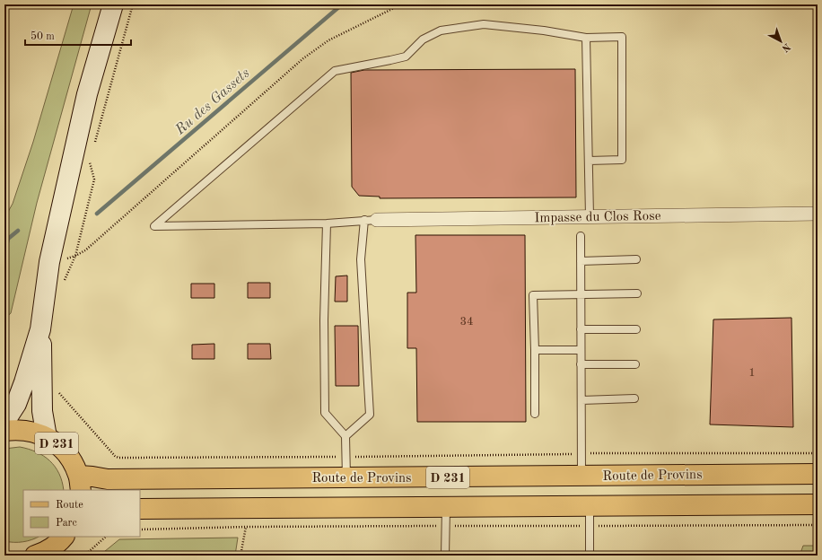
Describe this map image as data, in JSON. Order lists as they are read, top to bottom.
{
  "streets": {
    "main road": ["D 231", "Route de Provins"],
    "street": ["Impasse du Clos Rose"]
  },
  "crossings": [
    ["D 231", "Route de Provins"]
  ],
  "water": ["Ru des Gassets"],
  "house_numbers": ["34", "1"],
  "legend": ["Route", "Parc"],
  "scale_bar": "50 m",
  "north": "bottom right"
}
